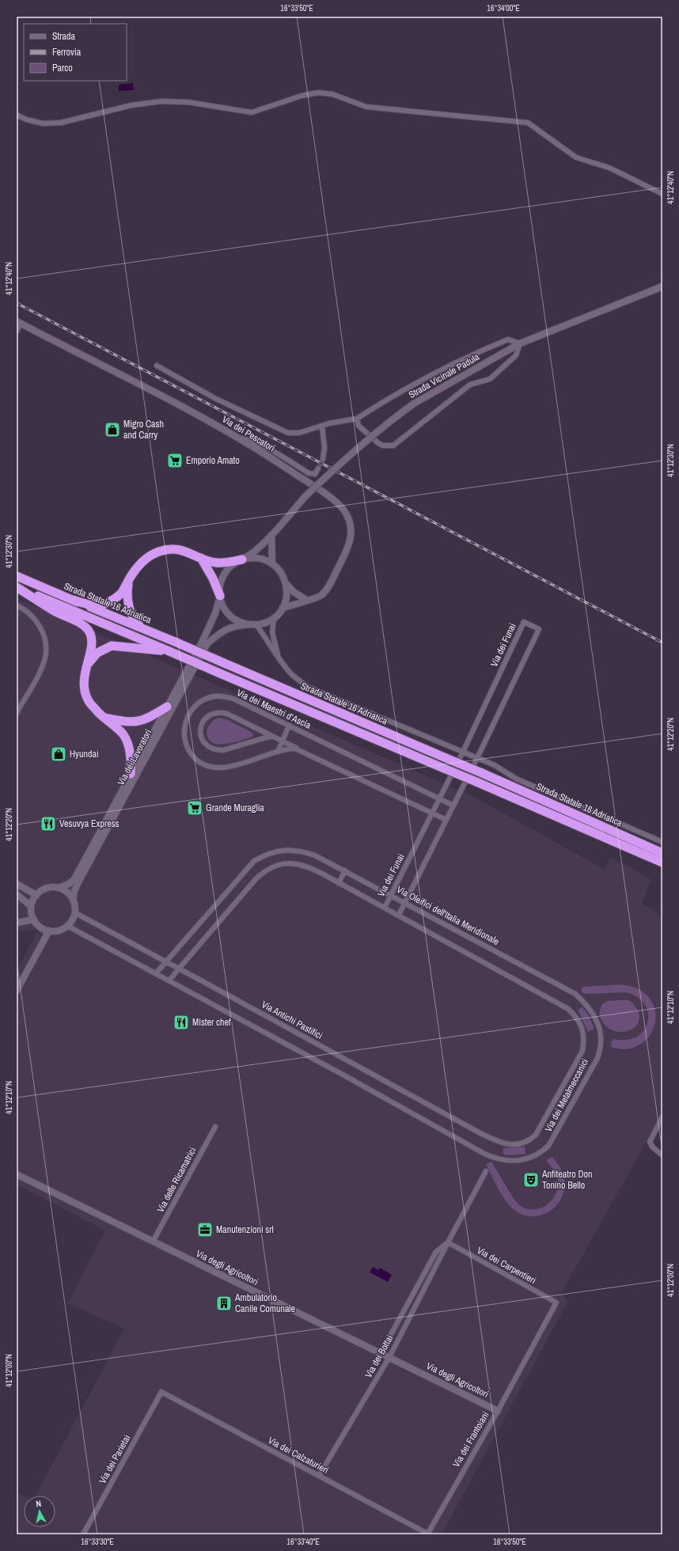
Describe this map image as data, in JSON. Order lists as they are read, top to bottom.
{
  "streets": {
    "highway": ["Strada Statale 16 Adriatica"],
    "main road": [
      "Strada Vicinale Padula",
      "Via dei Pescatori",
      "Via dei Lavoratori",
      "Via degli Agricoltori"
    ],
    "street": [
      "Via dei Funai",
      "Via dei Maestri d’Ascia",
      "Via Oleifici dell'Italia Meridionale",
      "Via Antichi Pastifici",
      "Via dei Metalmeccanici",
      "Via delle Ricamatrici",
      "Via dei Carpentieri",
      "Via dei Bottai",
      "Via dei Frantoiani",
      "Via dei Calzaturieri",
      "Via dei Parietai"
    ]
  },
  "crossings": [
    ["Strada Vicinale Padula", "Via dei Pescatori"],
    ["Strada Vicinale Padula", "Via dei Lavoratori"],
    ["Via dei Funai", "Via dei Maestri d’Ascia"],
    ["Via dei Funai", "Via Oleifici dell'Italia Meridionale"],
    ["Via dei Funai", "Via dei Metalmeccanici"],
    ["Via Oleifici dell'Italia Meridionale", "Via Antichi Pastifici"],
    ["Via Oleifici dell'Italia Meridionale", "Via dei Metalmeccanici"],
    ["Via Antichi Pastifici", "Via dei Metalmeccanici"],
    ["Via delle Ricamatrici", "Via degli Agricoltori"],
    ["Via dei Carpentieri", "Via dei Bottai"],
    ["Via dei Carpentieri", "Via dei Frantoiani"],
    ["Via degli Agricoltori", "Via dei Bottai"],
    ["Via degli Agricoltori", "Via dei Frantoiani"],
    ["Via dei Bottai", "Via dei Calzaturieri"],
    ["Via dei Frantoiani", "Via dei Calzaturieri"],
    ["Via dei Calzaturieri", "Via dei Parietai"]
  ],
  "places": {
    "shop": ["Migro Cash and Carry", "Hyundai"],
    "supermarket": ["Emporio Amato", "Grande Muraglia"],
    "restaurant": ["Vesuvya Express", "Mister chef"],
    "theatre": ["Anfiteatro Don Tonino Bello"],
    "office": ["Manutenzioni srl"],
    "building": ["Ambulatorio Canile Comunale"]
  },
  "legend": ["Strada", "Ferrovia", "Parco"],
  "north": "top",
  "coordinates": [
    "16°33'50\"E",
    "16°34'00\"E",
    "41°12'40\"N",
    "41°12'30\"N",
    "41°12'20\"N",
    "41°12'10\"N",
    "41°12'00\"N",
    "16°33'30\"E",
    "16°33'40\"E"
  ]
}
